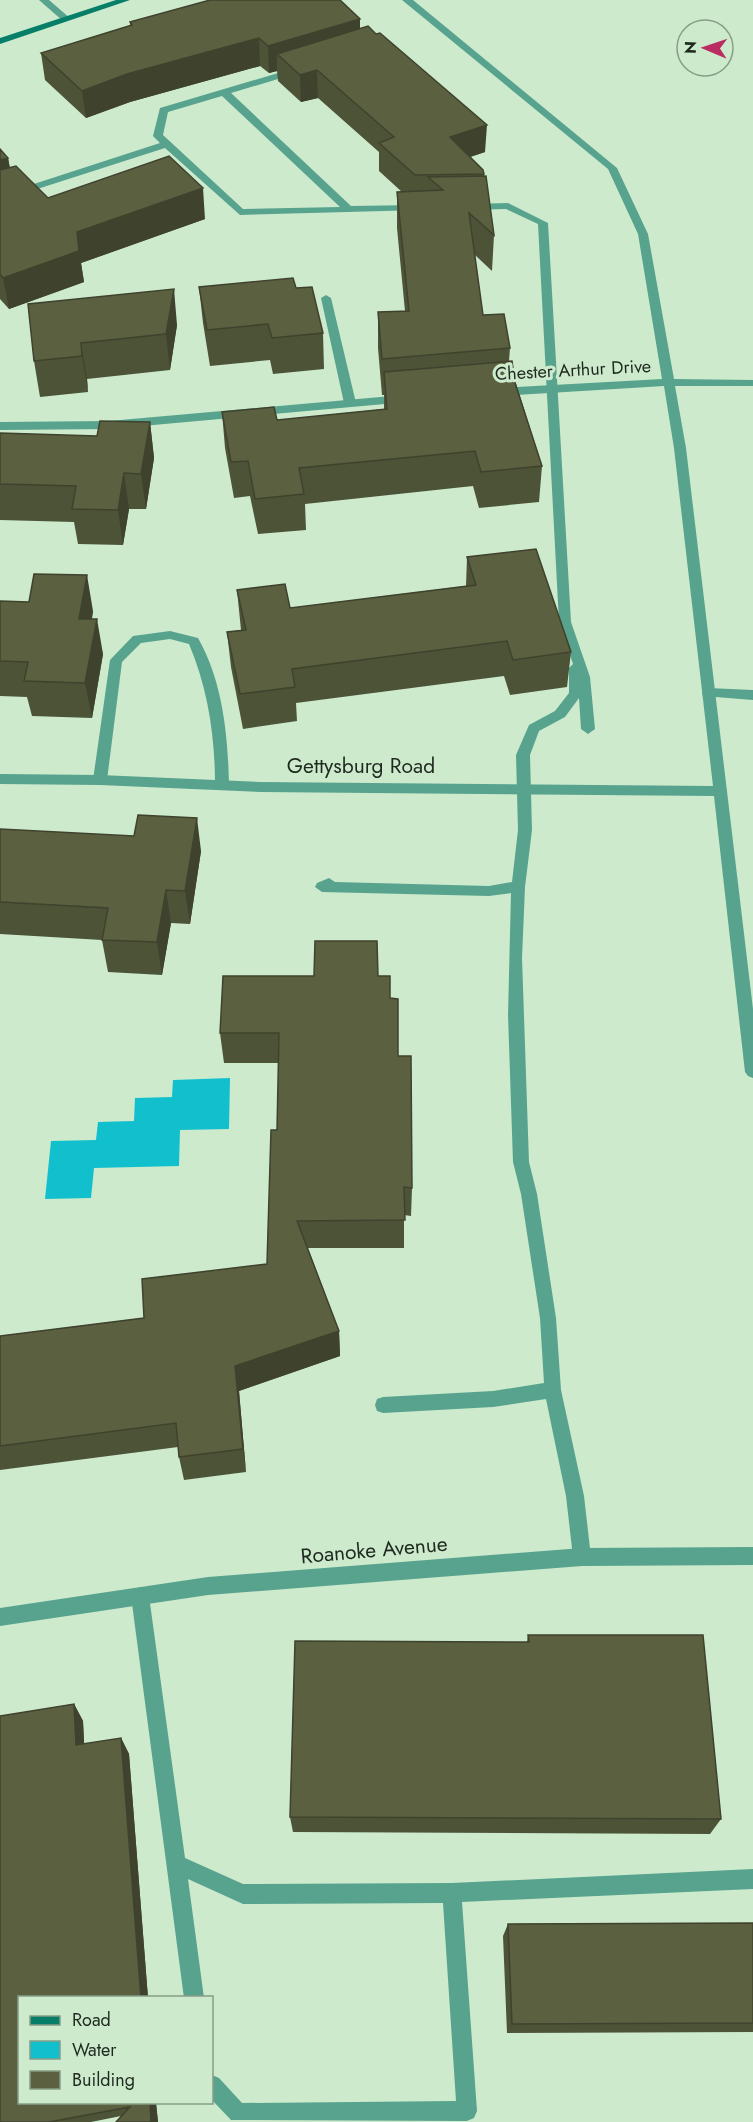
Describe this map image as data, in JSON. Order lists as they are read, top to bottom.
{
  "streets": {
    "street": ["Chester Arthur Drive", "Gettysburg Road", "Roanoke Avenue"]
  },
  "legend": ["Road", "Water", "Building"],
  "north": "left"
}
